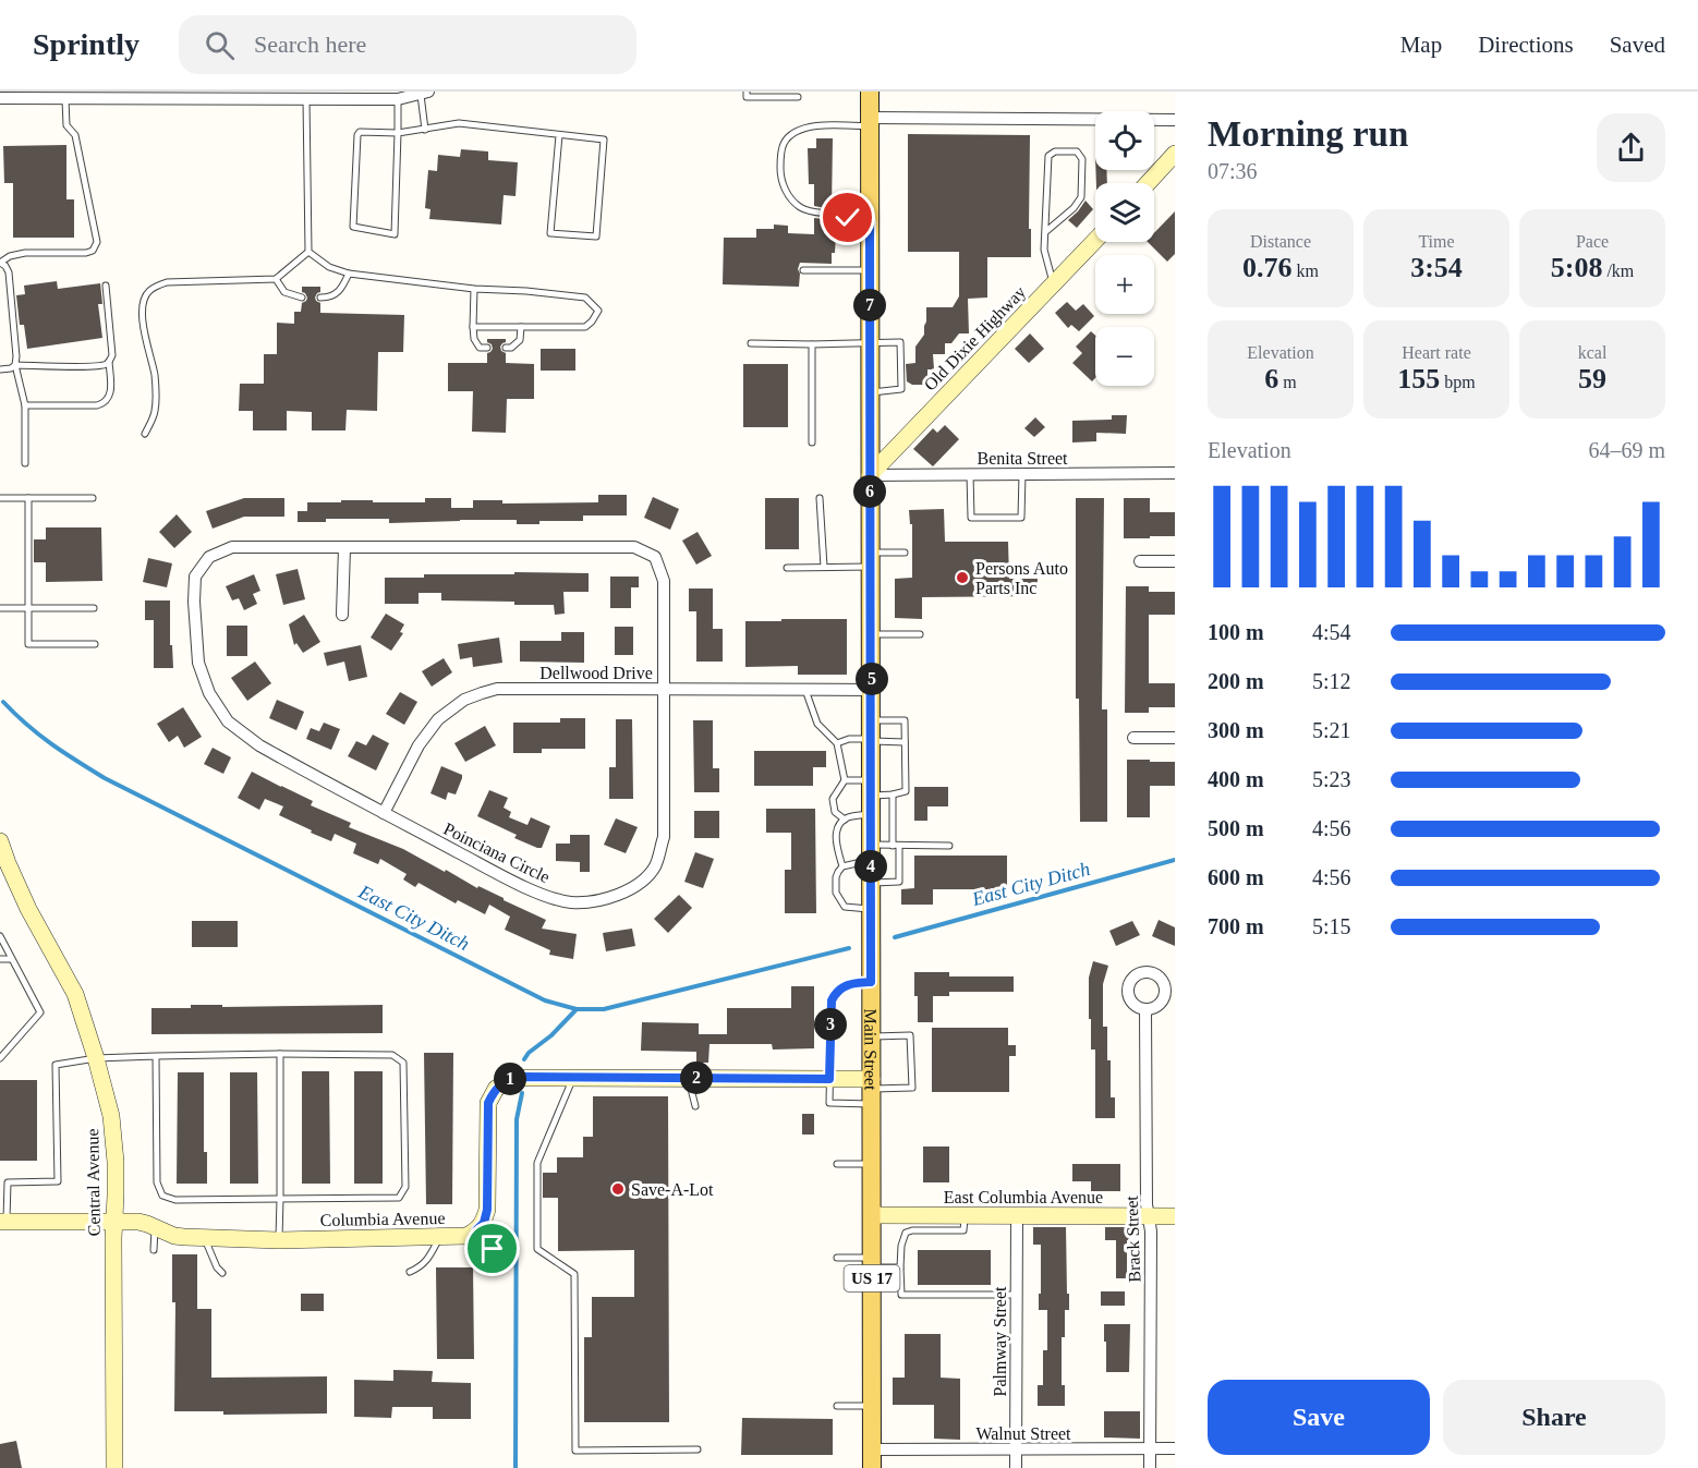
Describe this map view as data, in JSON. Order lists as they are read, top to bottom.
{
  "streets": {
    "main road": ["Main Street", "US 17"],
    "street": [
      "Old Dixie Highway",
      "Benita Street",
      "Dellwood Drive",
      "Poinciana Circle",
      "Central Avenue",
      "East Columbia Avenue",
      "Columbia Avenue",
      "Brack Street",
      "Palmway Street",
      "Walnut Street"
    ]
  },
  "crossings": [
    ["Old Dixie Highway", "Benita Street"],
    ["Old Dixie Highway", "Main Street"],
    ["Old Dixie Highway", "US 17"],
    ["Benita Street", "Main Street"],
    ["Benita Street", "US 17"],
    ["Dellwood Drive", "Poinciana Circle"],
    ["Dellwood Drive", "Main Street"],
    ["Main Street", "East Columbia Avenue"],
    ["Main Street", "US 17"],
    ["Main Street", "Walnut Street"],
    ["Central Avenue", "Columbia Avenue"],
    ["East Columbia Avenue", "Brack Street"],
    ["East Columbia Avenue", "Palmway Street"],
    ["Brack Street", "Walnut Street"],
    ["Palmway Street", "Walnut Street"]
  ],
  "water": ["East City Ditch"],
  "places": ["Persons Auto Parts Inc", "Save-A-Lot"],
  "page": {
    "header": "Sprintly",
    "search": "Search here",
    "nav": ["Map", "Directions", "Saved"],
    "heading": ["Morning run", "07:36"],
    "map_buttons": ["+", "−"],
    "stats": [
      ["Distance", "0.76 km"],
      ["Time", "3:54"],
      ["Pace", "5:08 /km"],
      ["Elevation", "6 m"],
      ["Heart rate", "155 bpm"],
      ["kcal", "59"]
    ],
    "pins": [
      "7",
      "6",
      "5",
      "4",
      "3",
      "2",
      "1"
    ],
    "chart": ["Elevation", "64–69 m"],
    "list": [
      {
        "name": "100 m",
        "note": "4:54"
      },
      {
        "name": "200 m",
        "note": "5:12"
      },
      {
        "name": "300 m",
        "note": "5:21"
      },
      {
        "name": "400 m",
        "note": "5:23"
      },
      {
        "name": "500 m",
        "note": "4:56"
      },
      {
        "name": "600 m",
        "note": "4:56"
      },
      {
        "name": "700 m",
        "note": "5:15"
      }
    ],
    "buttons": ["Save", "Share"]
  }
}
